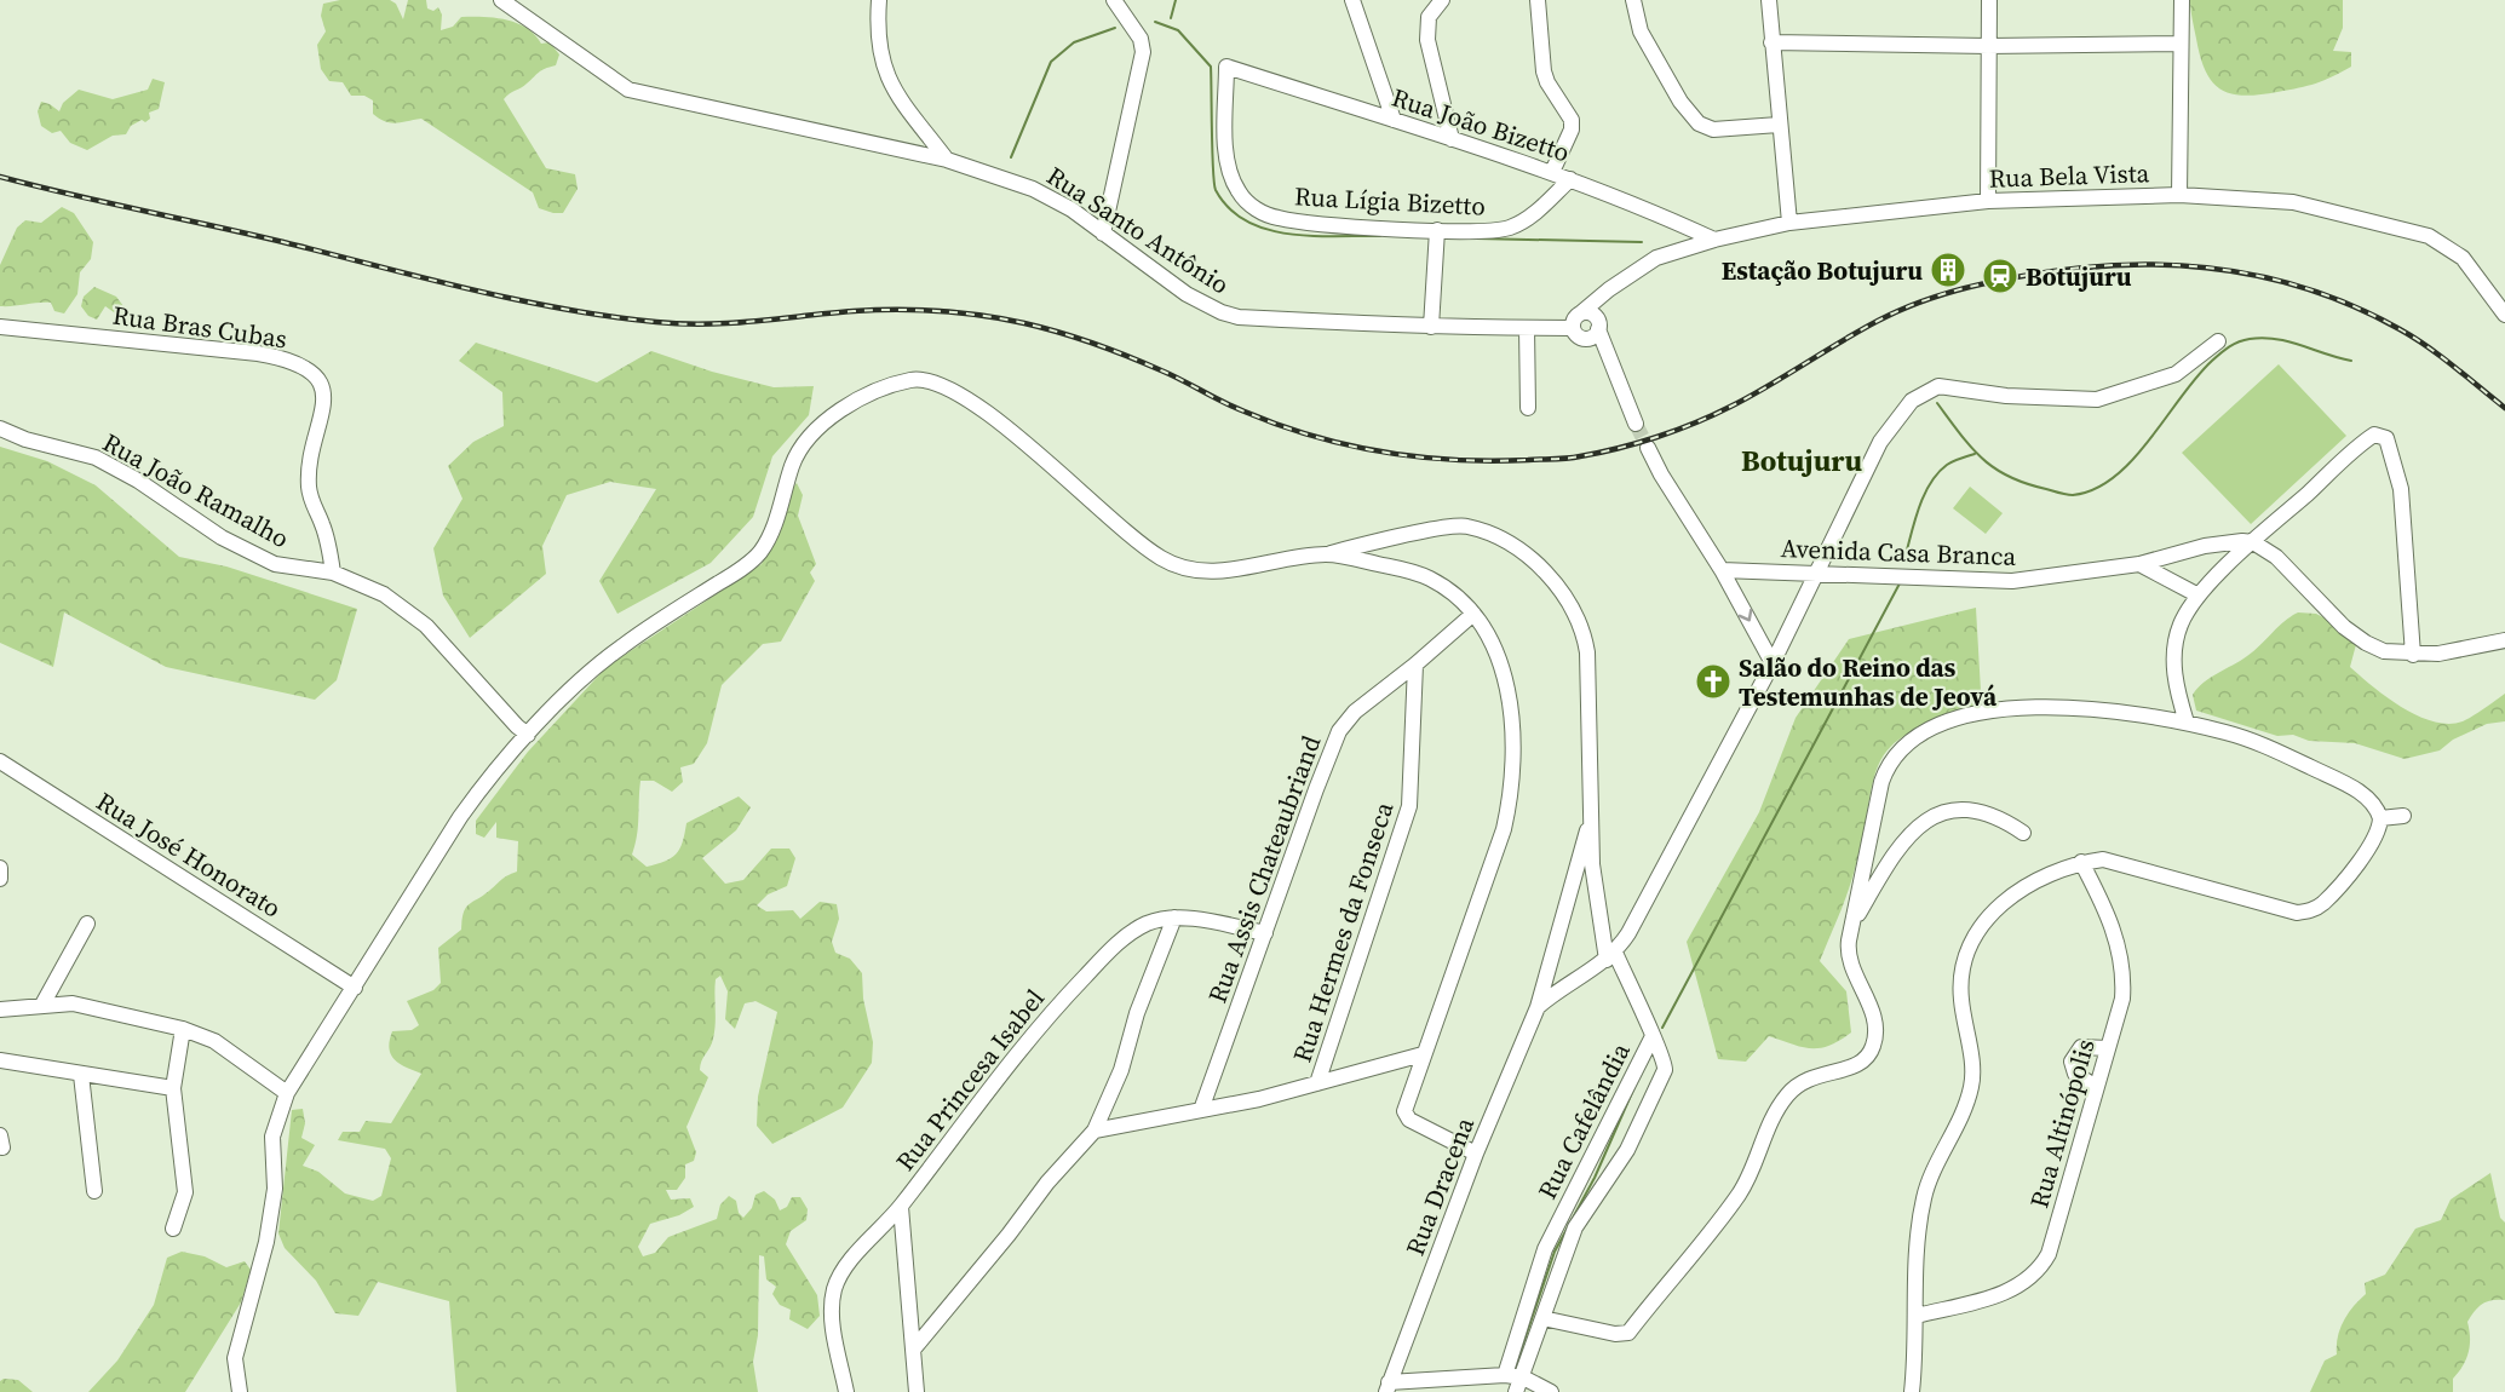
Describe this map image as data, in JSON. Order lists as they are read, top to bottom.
{
  "streets": {
    "street": [
      "Rua João Bizetto",
      "Rua Bela Vista",
      "Rua Lígia Bizetto",
      "Rua Santo Antônio",
      "Rua Bras Cubas",
      "Rua João Ramalho",
      "Avenida Casa Branca",
      "Rua José Honorato",
      "Rua Assis Chateaubriand",
      "Rua Hermes da Fonseca",
      "Rua Princesa Isabel",
      "Rua Cafelândia",
      "Rua Altinópolis",
      "Rua Dracena"
    ]
  },
  "crossings": [
    ["Rua João Bizetto", "Rua Bela Vista"],
    ["Rua João Bizetto", "Rua Lígia Bizetto"],
    ["Rua Bela Vista", "Rua Santo Antônio"],
    ["Rua Bras Cubas", "Rua João Ramalho"],
    ["Rua Assis Chateaubriand", "Rua Hermes da Fonseca"],
    ["Rua Assis Chateaubriand", "Rua Princesa Isabel"]
  ],
  "districts": ["Botujuru"],
  "places": {
    "building": ["Estação Botujuru"],
    "station": ["Botujuru"],
    "church": ["Salão do Reino das Testemunhas de Jeová"]
  }
}
